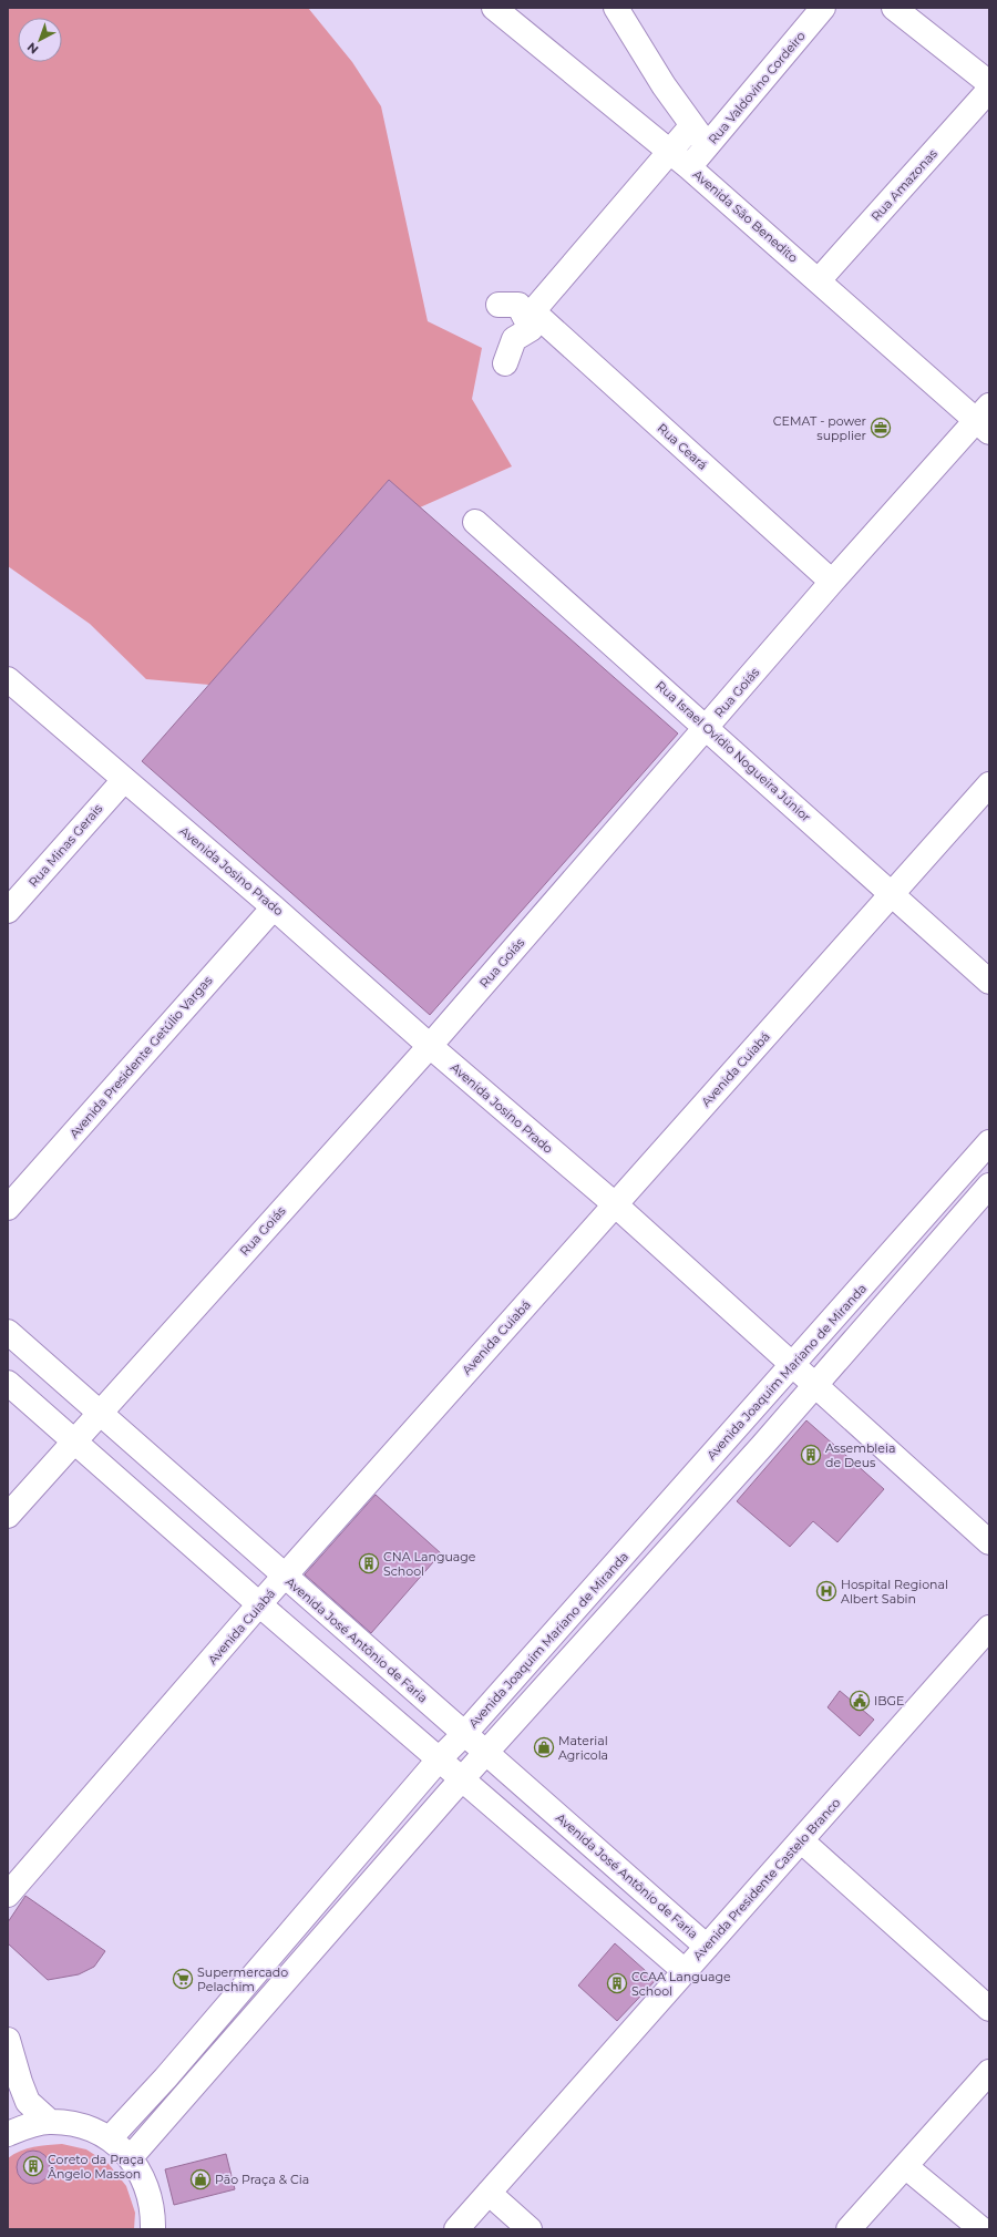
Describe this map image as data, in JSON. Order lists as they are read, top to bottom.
{
  "streets": {
    "street": [
      "Rua Valdovino Cordeiro",
      "Rua Amazonas",
      "Avenida São Benedito",
      "Rua Ceará",
      "Rua Goiás",
      "Rua Israel Ovídio Nogueira Júnior",
      "Rua Minas Gerais",
      "Avenida Josino Prado",
      "Avenida Presidente Getúlio Vargas",
      "Avenida Cuiabá",
      "Avenida Joaquim Mariano de Miranda",
      "Avenida José Antônio de Faria",
      "Avenida Presidente Castelo Branco"
    ]
  },
  "crossings": [
    ["Rua Valdovino Cordeiro", "Avenida São Benedito"],
    ["Rua Amazonas", "Avenida São Benedito"],
    ["Avenida São Benedito", "Rua Goiás"],
    ["Rua Ceará", "Rua Goiás"],
    ["Rua Goiás", "Rua Israel Ovídio Nogueira Júnior"],
    ["Rua Goiás", "Avenida Josino Prado"],
    ["Rua Goiás", "Avenida José Antônio de Faria"],
    ["Rua Israel Ovídio Nogueira Júnior", "Avenida Cuiabá"],
    ["Rua Minas Gerais", "Avenida Josino Prado"],
    ["Avenida Josino Prado", "Avenida Presidente Getúlio Vargas"],
    ["Avenida Josino Prado", "Avenida Cuiabá"],
    ["Avenida Josino Prado", "Avenida Joaquim Mariano de Miranda"],
    ["Avenida Cuiabá", "Avenida José Antônio de Faria"],
    ["Avenida Joaquim Mariano de Miranda", "Avenida José Antônio de Faria"],
    ["Avenida José Antônio de Faria", "Avenida Presidente Castelo Branco"]
  ],
  "places": {
    "office": ["CEMAT - power supplier"],
    "building": [
      "Assembleia de Deus",
      "CNA Language School",
      "CCAA Language School",
      "Coreto da Praça Ângelo Masson"
    ],
    "hospital": ["Hospital Regional Albert Sabin"],
    "public building": ["IBGE"],
    "shop": ["Material Agricola", "Pão Praça & Cia"],
    "supermarket": ["Supermercado Pelachim"]
  },
  "north": "bottom left"
}
